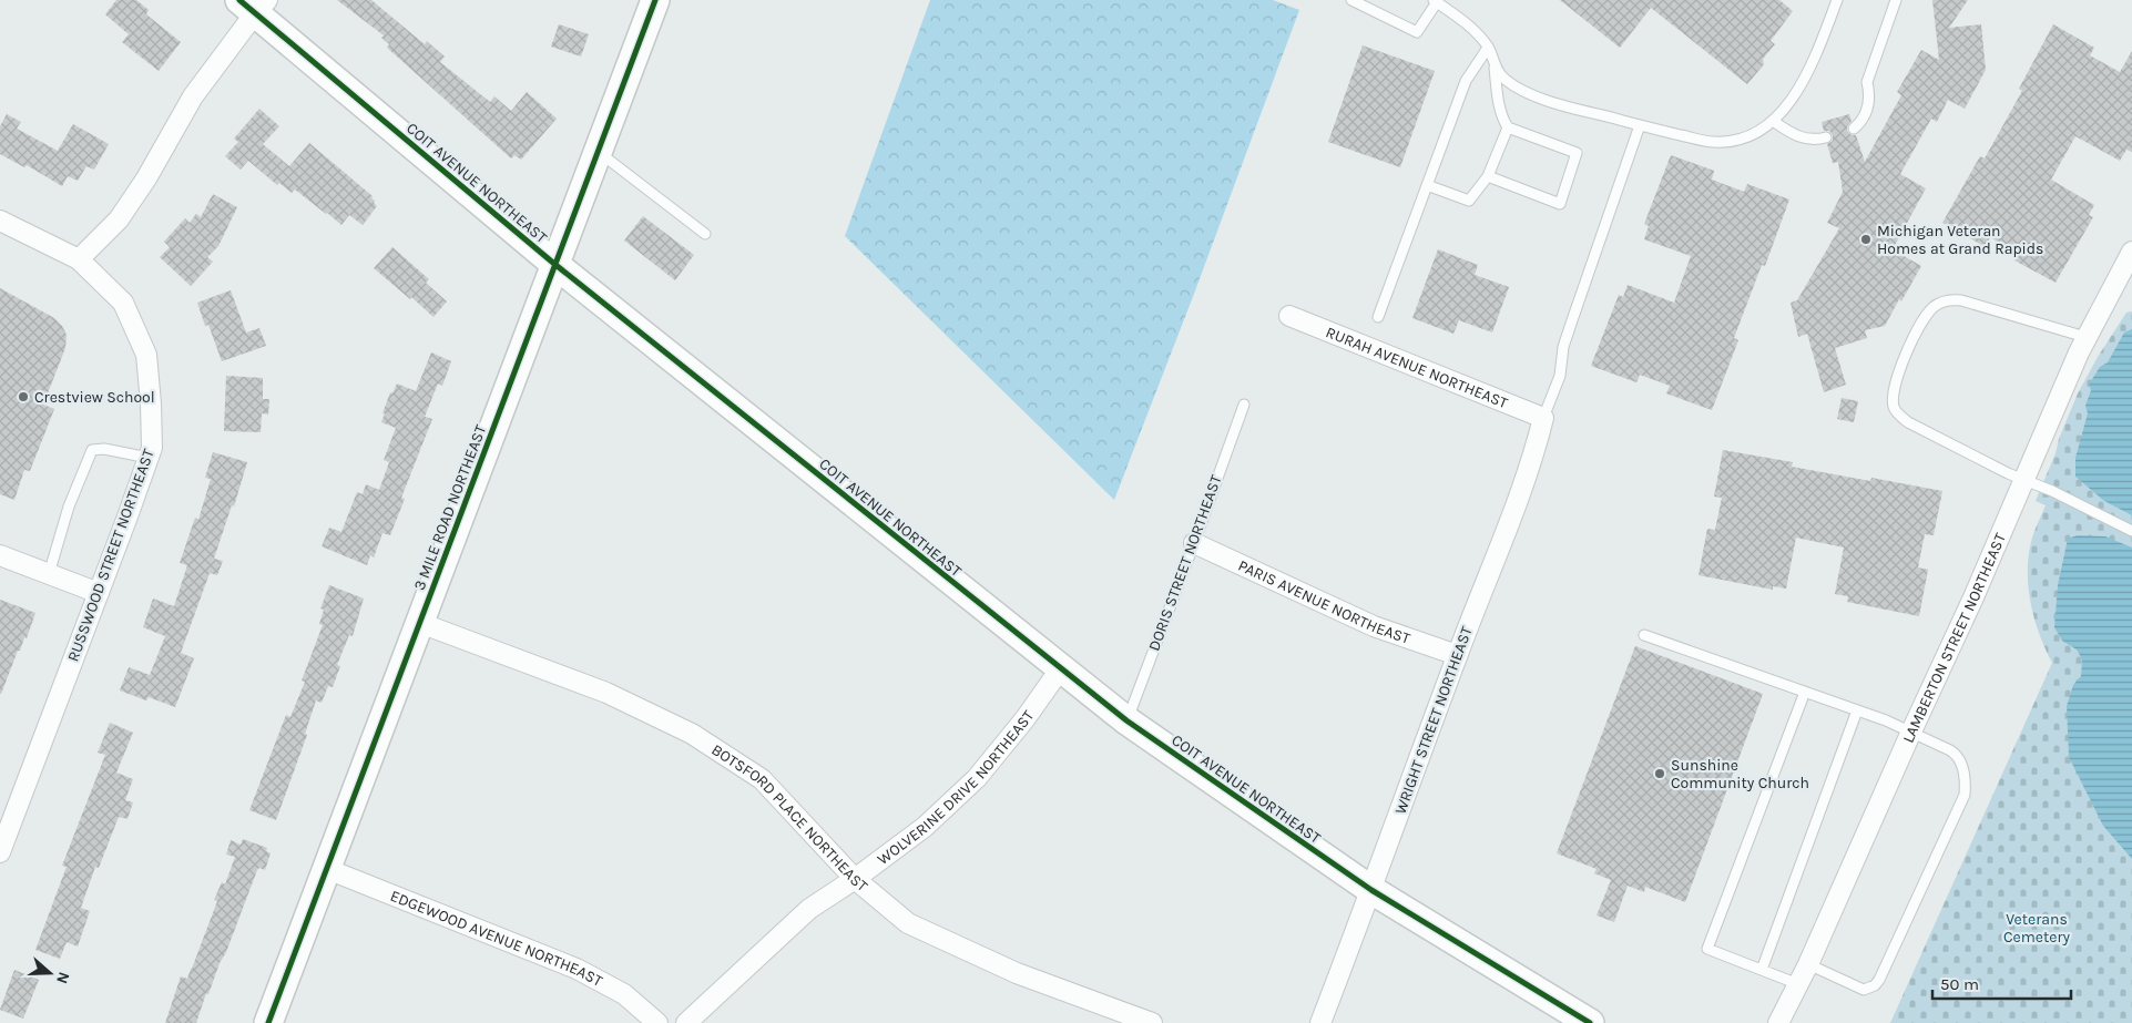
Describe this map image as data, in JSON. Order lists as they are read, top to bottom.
{
  "streets": {
    "main road": ["COIT AVENUE NORTHEAST", "3 MILE ROAD NORTHEAST"],
    "street": [
      "RURAH AVENUE NORTHEAST",
      "RUSSWOOD STREET NORTHEAST",
      "PARIS AVENUE NORTHEAST",
      "LAMBERTON STREET NORTHEAST",
      "WRIGHT STREET NORTHEAST",
      "WOLVERINE DRIVE NORTHEAST",
      "BOTSFORD PLACE NORTHEAST",
      "EDGEWOOD AVENUE NORTHEAST"
    ],
    "lane": ["DORIS STREET NORTHEAST"]
  },
  "crossings": [
    ["COIT AVENUE NORTHEAST", "3 MILE ROAD NORTHEAST"],
    ["COIT AVENUE NORTHEAST", "DORIS STREET NORTHEAST"],
    ["COIT AVENUE NORTHEAST", "WRIGHT STREET NORTHEAST"],
    ["COIT AVENUE NORTHEAST", "WOLVERINE DRIVE NORTHEAST"],
    ["RURAH AVENUE NORTHEAST", "WRIGHT STREET NORTHEAST"],
    ["3 MILE ROAD NORTHEAST", "BOTSFORD PLACE NORTHEAST"],
    ["3 MILE ROAD NORTHEAST", "EDGEWOOD AVENUE NORTHEAST"],
    ["DORIS STREET NORTHEAST", "PARIS AVENUE NORTHEAST"],
    ["PARIS AVENUE NORTHEAST", "WRIGHT STREET NORTHEAST"],
    ["WOLVERINE DRIVE NORTHEAST", "BOTSFORD PLACE NORTHEAST"]
  ],
  "parks": ["Veterans Cemetery"],
  "places": ["Michigan Veteran Homes at Grand Rapids", "Crestview School", "Sunshine Community Church"],
  "scale_bar": "50 m",
  "north": "right"
}
